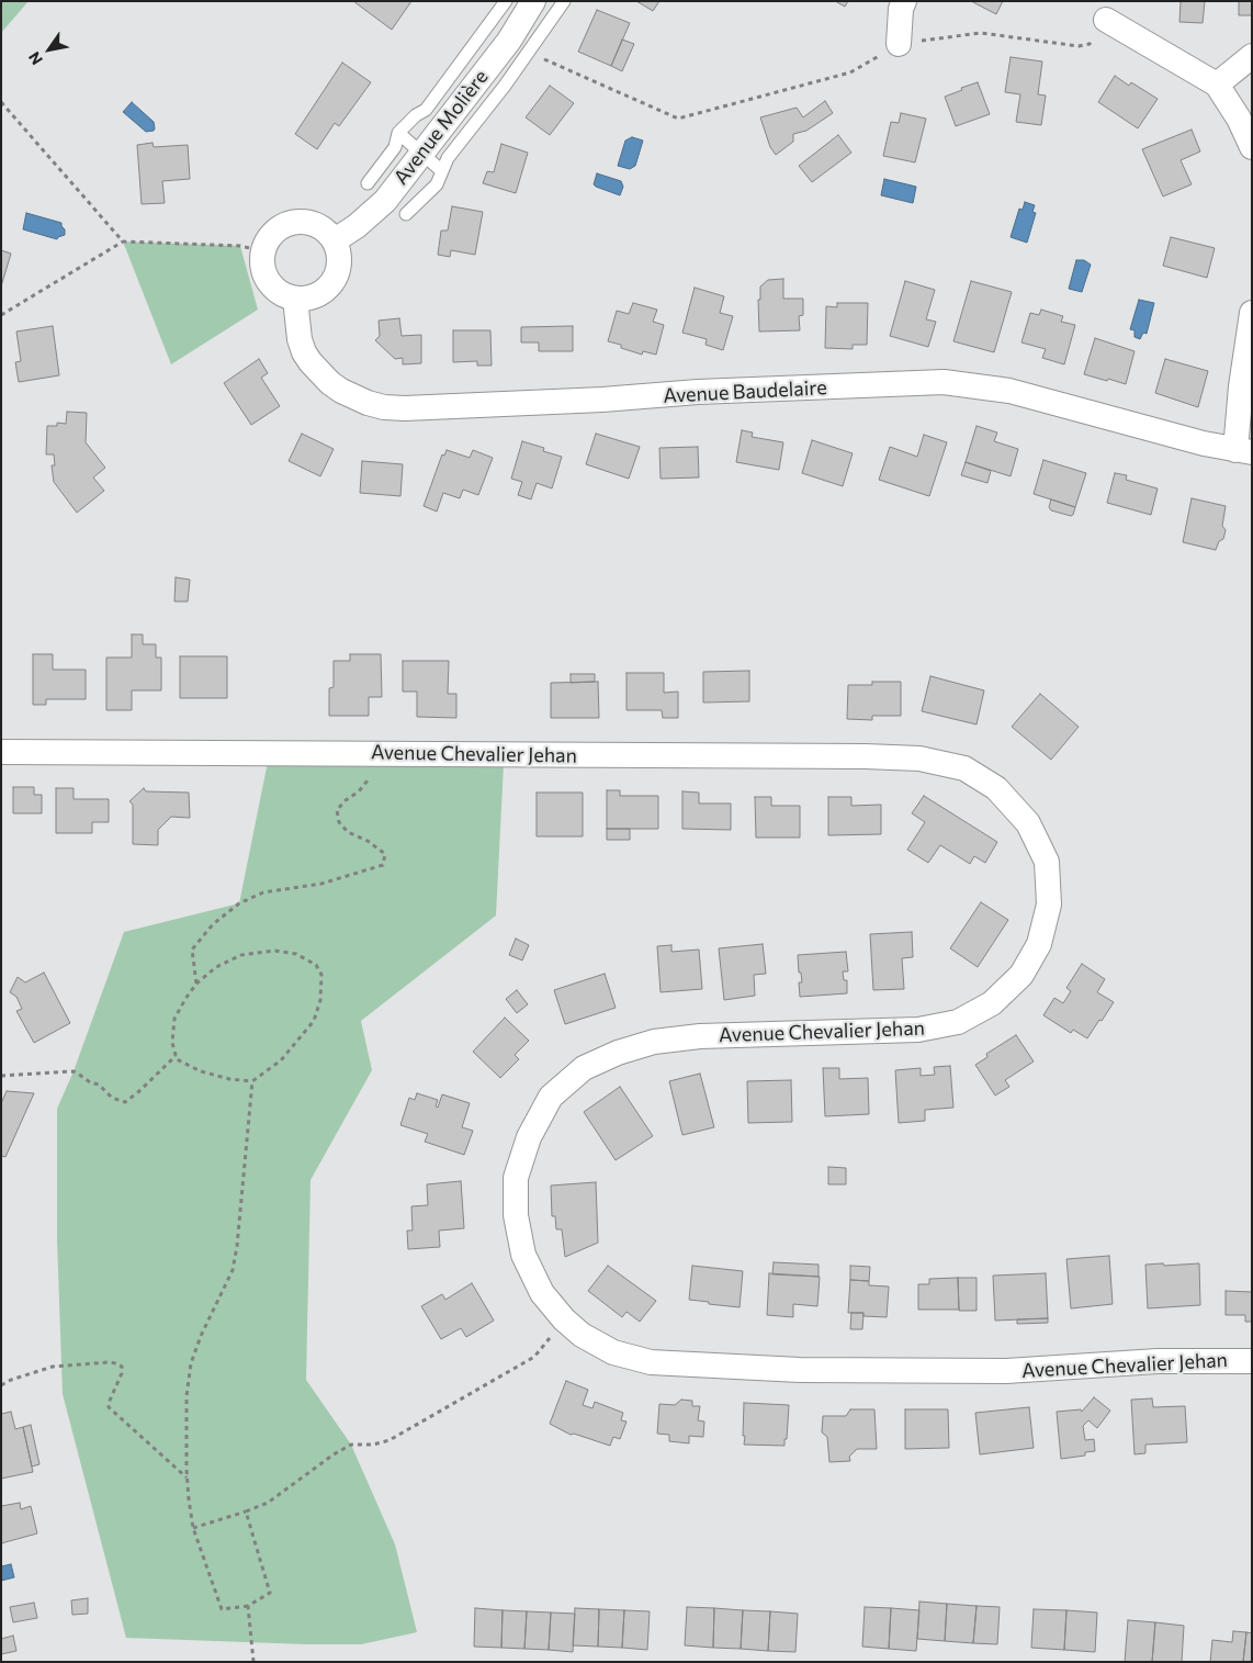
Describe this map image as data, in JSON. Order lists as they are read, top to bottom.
{
  "streets": {
    "street": ["Avenue Molière", "Avenue Baudelaire", "Avenue Chevalier Jehan"]
  },
  "crossings": [
    ["Avenue Molière", "Avenue Baudelaire"]
  ],
  "north": "bottom left"
}
